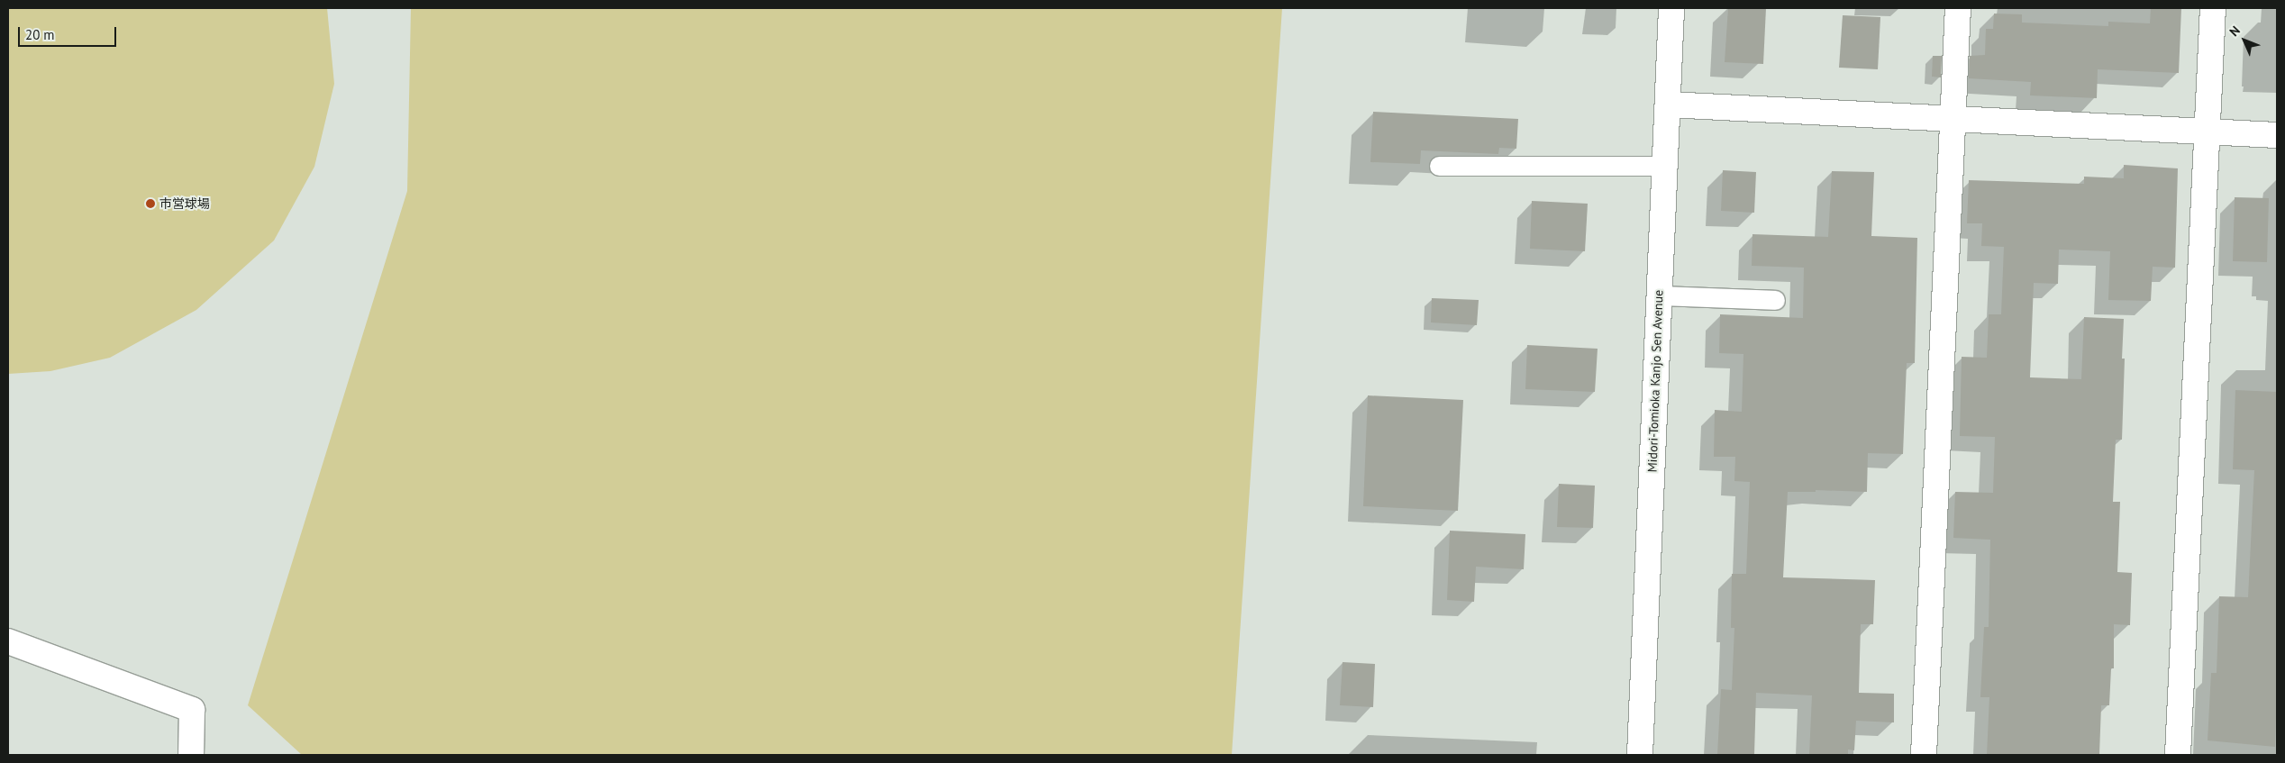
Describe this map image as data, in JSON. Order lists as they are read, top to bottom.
{
  "streets": {
    "street": ["Midori-Tomioka Kanjo Sen Avenue"]
  },
  "places": ["市営球場"],
  "scale_bar": "20 m",
  "north": "top left"
}
